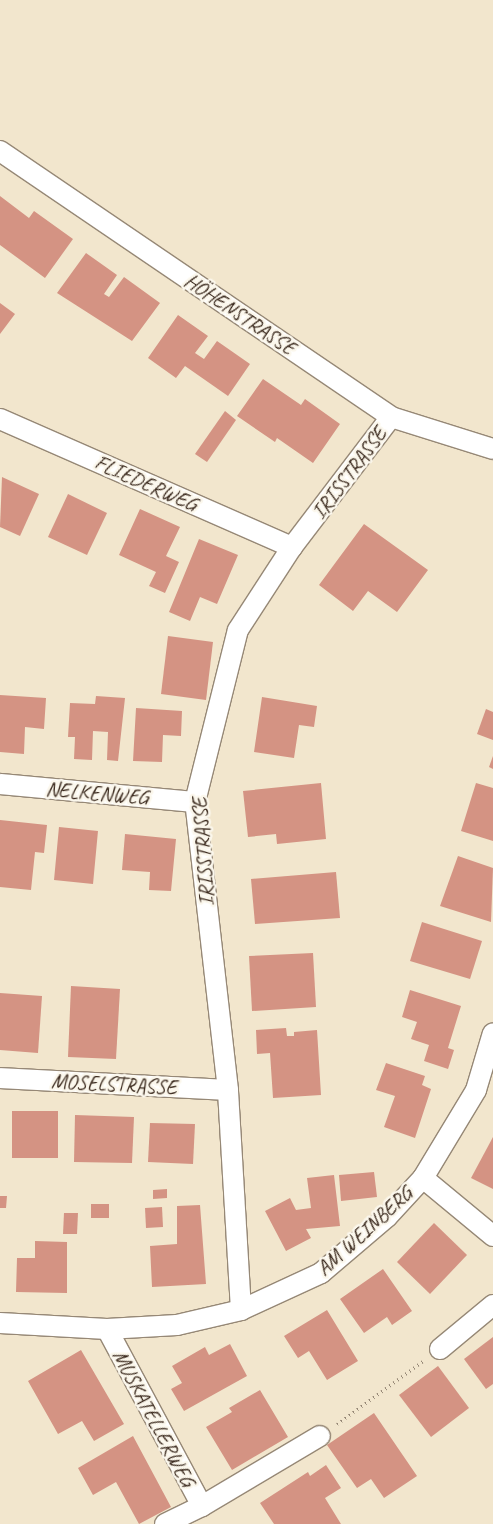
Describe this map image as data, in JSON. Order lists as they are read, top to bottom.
{
  "streets": {
    "street": [
      "HÖHENSTRASSE",
      "IRISSTRASSE",
      "FLIEDERWEG",
      "NELKENWEG",
      "MOSELSTRASSE",
      "AM WEINBERG",
      "MUSKATELLERWEG"
    ]
  },
  "crossings": [
    ["HÖHENSTRASSE", "IRISSTRASSE"],
    ["IRISSTRASSE", "FLIEDERWEG"],
    ["IRISSTRASSE", "NELKENWEG"],
    ["IRISSTRASSE", "MOSELSTRASSE"],
    ["IRISSTRASSE", "AM WEINBERG"],
    ["AM WEINBERG", "MUSKATELLERWEG"]
  ]
}
